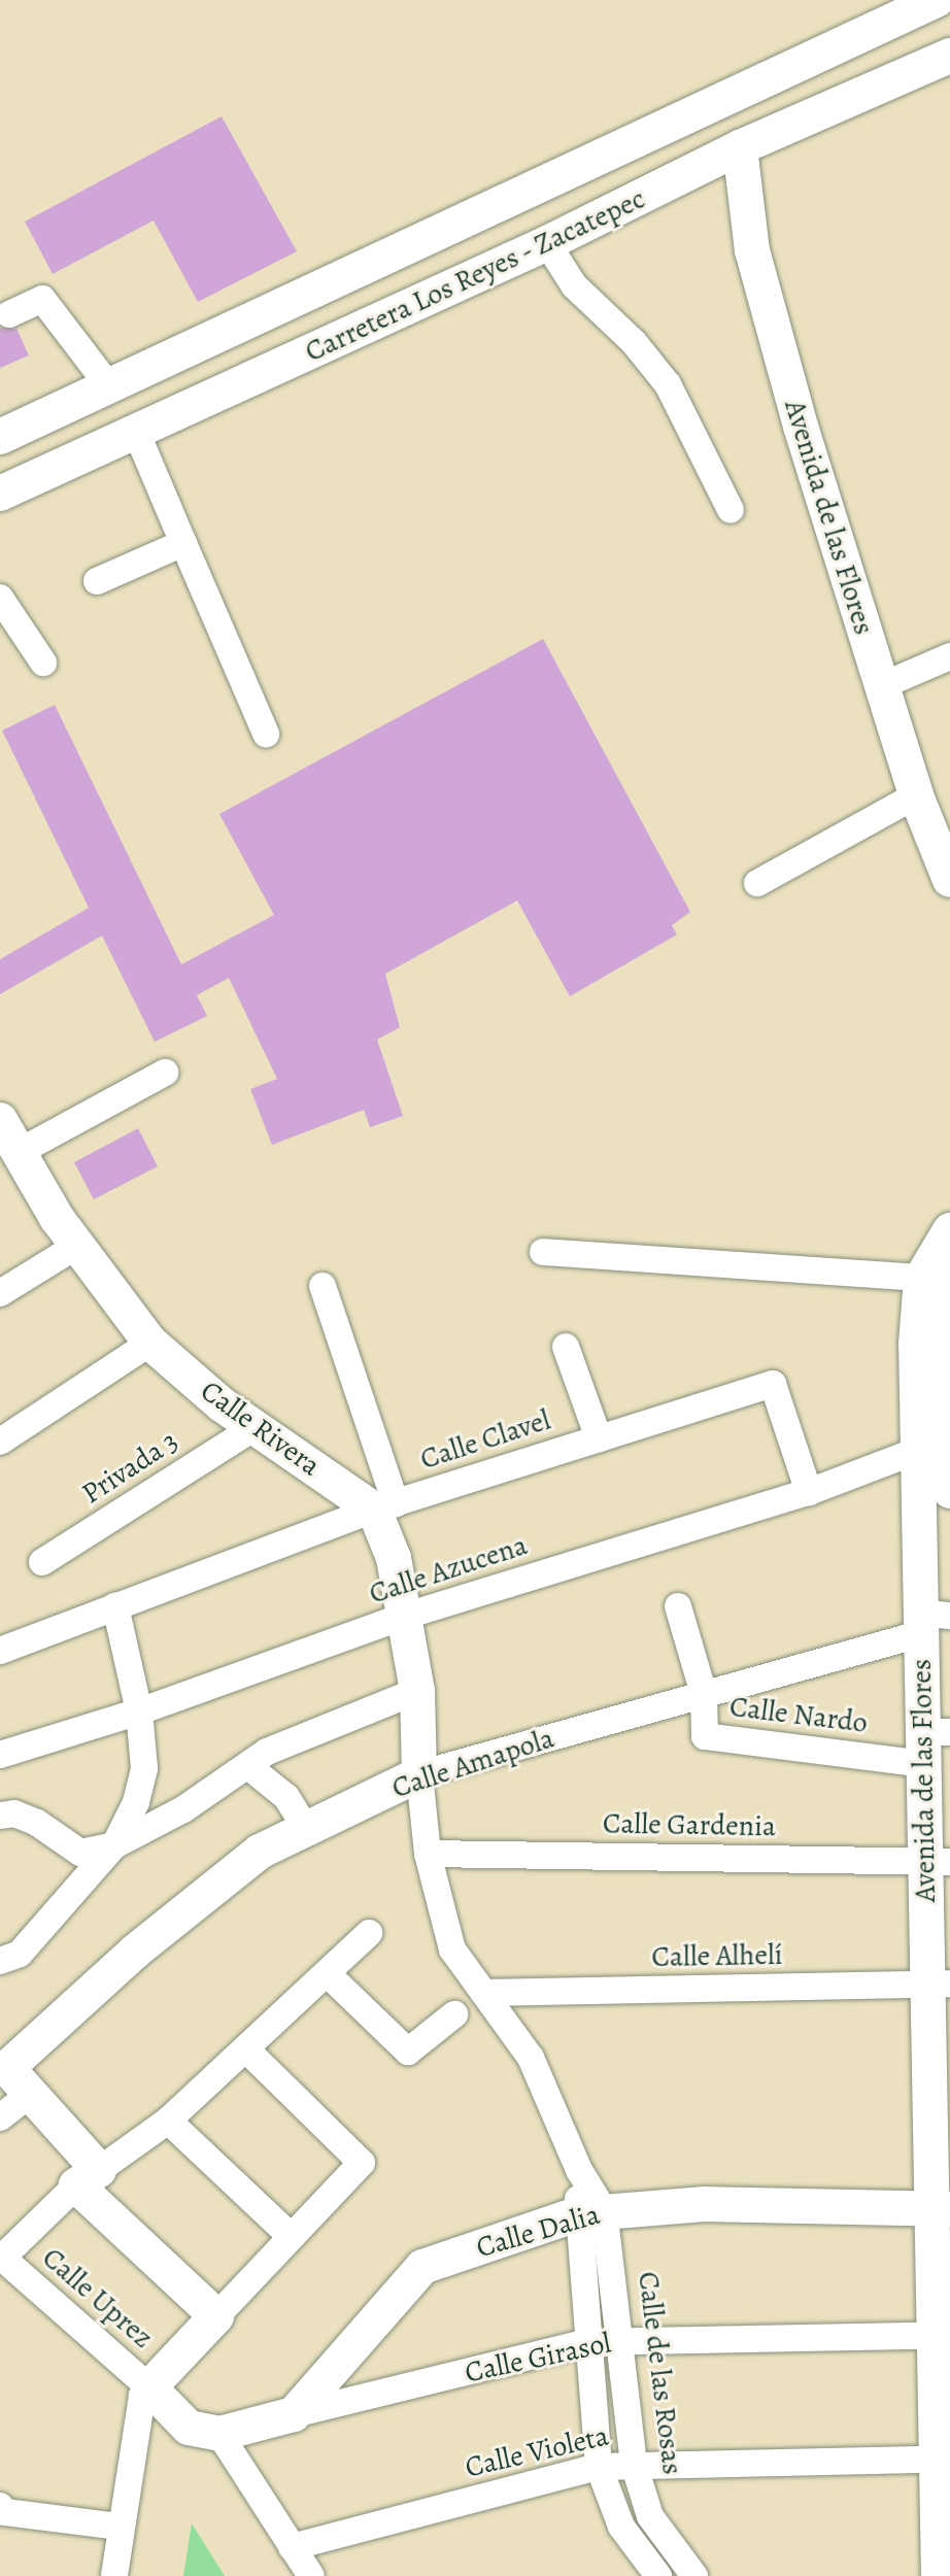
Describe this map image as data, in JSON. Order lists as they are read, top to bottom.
{
  "streets": {
    "main road": [
      "Carretera Los Reyes - Zacatepec",
      "Avenida de las Flores",
      "Calle Rivera",
      "Calle Amapola",
      "Calle Dalia",
      "Calle Girasol"
    ],
    "street": [
      "Calle Clavel",
      "Privada 3",
      "Calle Azucena",
      "Calle Nardo",
      "Calle Gardenia",
      "Calle Alhelí",
      "Calle Uprez",
      "Calle de las Rosas",
      "Calle Violeta"
    ]
  },
  "crossings": [
    ["Carretera Los Reyes - Zacatepec", "Avenida de las Flores"],
    ["Avenida de las Flores", "Calle Azucena"],
    ["Avenida de las Flores", "Calle Nardo"],
    ["Avenida de las Flores", "Calle Amapola"],
    ["Avenida de las Flores", "Calle Gardenia"],
    ["Avenida de las Flores", "Calle Alhelí"],
    ["Avenida de las Flores", "Calle Dalia"],
    ["Avenida de las Flores", "Calle Girasol"],
    ["Avenida de las Flores", "Calle Violeta"],
    ["Calle Rivera", "Calle Clavel"],
    ["Calle Rivera", "Privada 3"],
    ["Calle Clavel", "Calle Azucena"],
    ["Calle Nardo", "Calle Amapola"],
    ["Calle Amapola", "Calle de las Rosas"],
    ["Calle Gardenia", "Calle de las Rosas"],
    ["Calle Alhelí", "Calle de las Rosas"],
    ["Calle Dalia", "Calle Girasol"],
    ["Calle Dalia", "Calle de las Rosas"],
    ["Calle Girasol", "Calle de las Rosas"],
    ["Calle de las Rosas", "Calle Violeta"]
  ]
}
